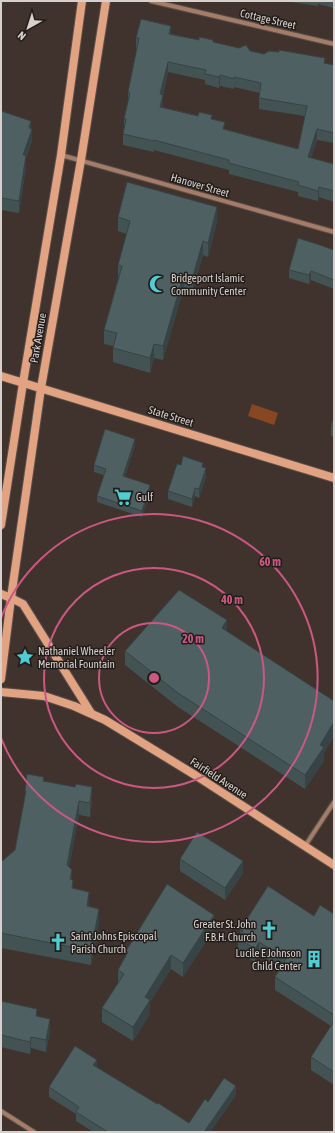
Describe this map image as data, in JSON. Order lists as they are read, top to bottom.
{
  "streets": {
    "main road": ["Park Avenue", "State Street", "Fairfield Avenue"],
    "street": ["Cottage Street", "Hanover Street"]
  },
  "crossings": [
    ["Hanover Street", "Park Avenue"],
    ["Park Avenue", "State Street"]
  ],
  "places": {
    "mosque": ["Bridgeport Islamic Community Center"],
    "supermarket": ["Gulf"],
    "place": ["Nathaniel Wheeler Memorial Fountain"],
    "church": ["Greater St. John F.B.H. Church", "Saint Johns Episcopal Parish Church"],
    "building": ["Lucile E Johnson Child Center"]
  },
  "north": "bottom left",
  "rings": ["60 m", "40 m", "20 m"]
}
